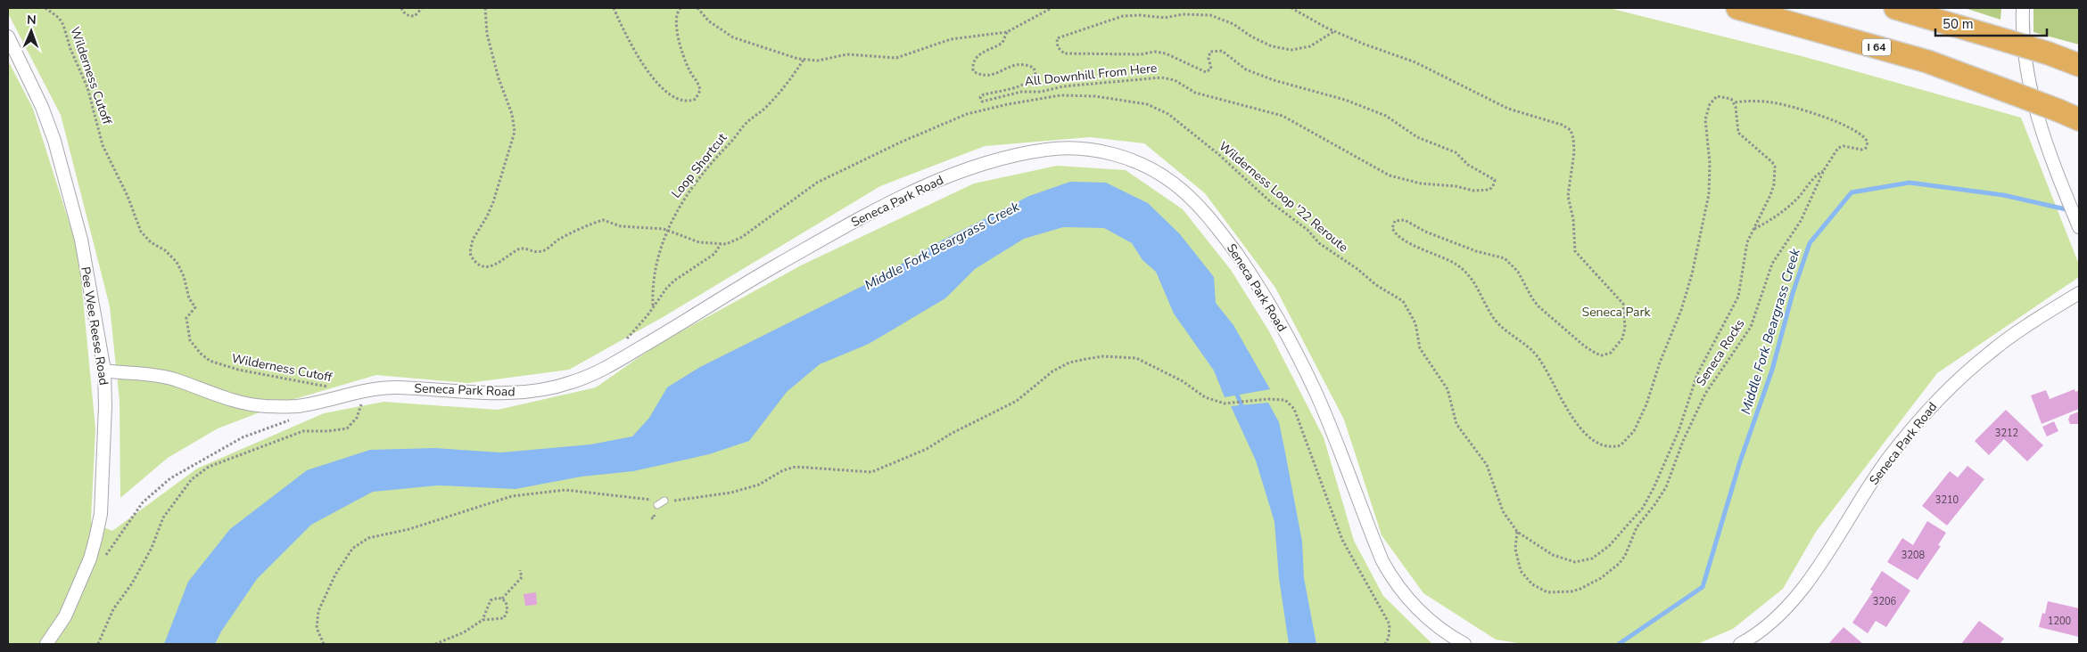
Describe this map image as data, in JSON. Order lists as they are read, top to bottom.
{
  "streets": {
    "highway": ["I 64"],
    "street": ["Seneca Park Road", "Pee Wee Reese Road"],
    "path": [
      "All Downhill From Here",
      "Wilderness Cutoff",
      "Loop Shortcut",
      "Wilderness Loop '22 Reroute",
      "Seneca Rocks"
    ]
  },
  "crossings": [
    ["Wilderness Loop '22 Reroute", "Seneca Rocks"],
    ["Seneca Park Road", "Pee Wee Reese Road"]
  ],
  "water": ["Middle Fork Beargrass Creek"],
  "parks": ["Seneca Park"],
  "house_numbers": [
    "3212",
    "3210",
    "3208",
    "3206",
    "1200"
  ],
  "scale_bar": "50 m",
  "north": "top"
}
